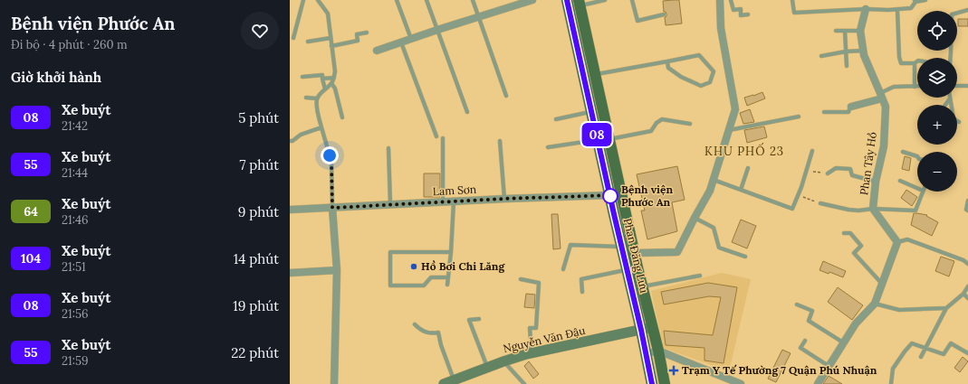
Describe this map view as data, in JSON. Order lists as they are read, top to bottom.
{
  "streets": {
    "main road": ["Phan Đăng Lưu"],
    "street": ["Phan Tây Hồ", "Lam Sơn", "Nguyễn Văn Đậu"]
  },
  "crossings": [
    ["Lam Sơn", "Phan Đăng Lưu"],
    ["Phan Đăng Lưu", "Nguyễn Văn Đậu"]
  ],
  "districts": ["KHU PHỐ 23"],
  "places": {
    "other": ["Bệnh viện Phước An", "Hồ Bơi Chi Lăng"],
    "health": ["Trạm Y Tế Phường 7 Quận Phú Nhuận"]
  },
  "lines": ["bus line 08"],
  "page": {
    "heading": [
      ["Bệnh viện Phước An", "Đi bộ · 4 phút · 260 m"],
      "Giờ khởi hành"
    ],
    "on_map": "08",
    "map_buttons": ["+", "−"],
    "list": [
      {
        "mark": "08",
        "name": "Xe buýt",
        "note": "21:42",
        "value": "5 phút"
      },
      {
        "mark": "55",
        "name": "Xe buýt",
        "note": "21:44",
        "value": "7 phút"
      },
      {
        "mark": "64",
        "name": "Xe buýt",
        "note": "21:46",
        "value": "9 phút"
      },
      {
        "mark": "104",
        "name": "Xe buýt",
        "note": "21:51",
        "value": "14 phút"
      },
      {
        "mark": "08",
        "name": "Xe buýt",
        "note": "21:56",
        "value": "19 phút"
      },
      {
        "mark": "55",
        "name": "Xe buýt",
        "note": "21:59",
        "value": "22 phút"
      }
    ]
  }
}
